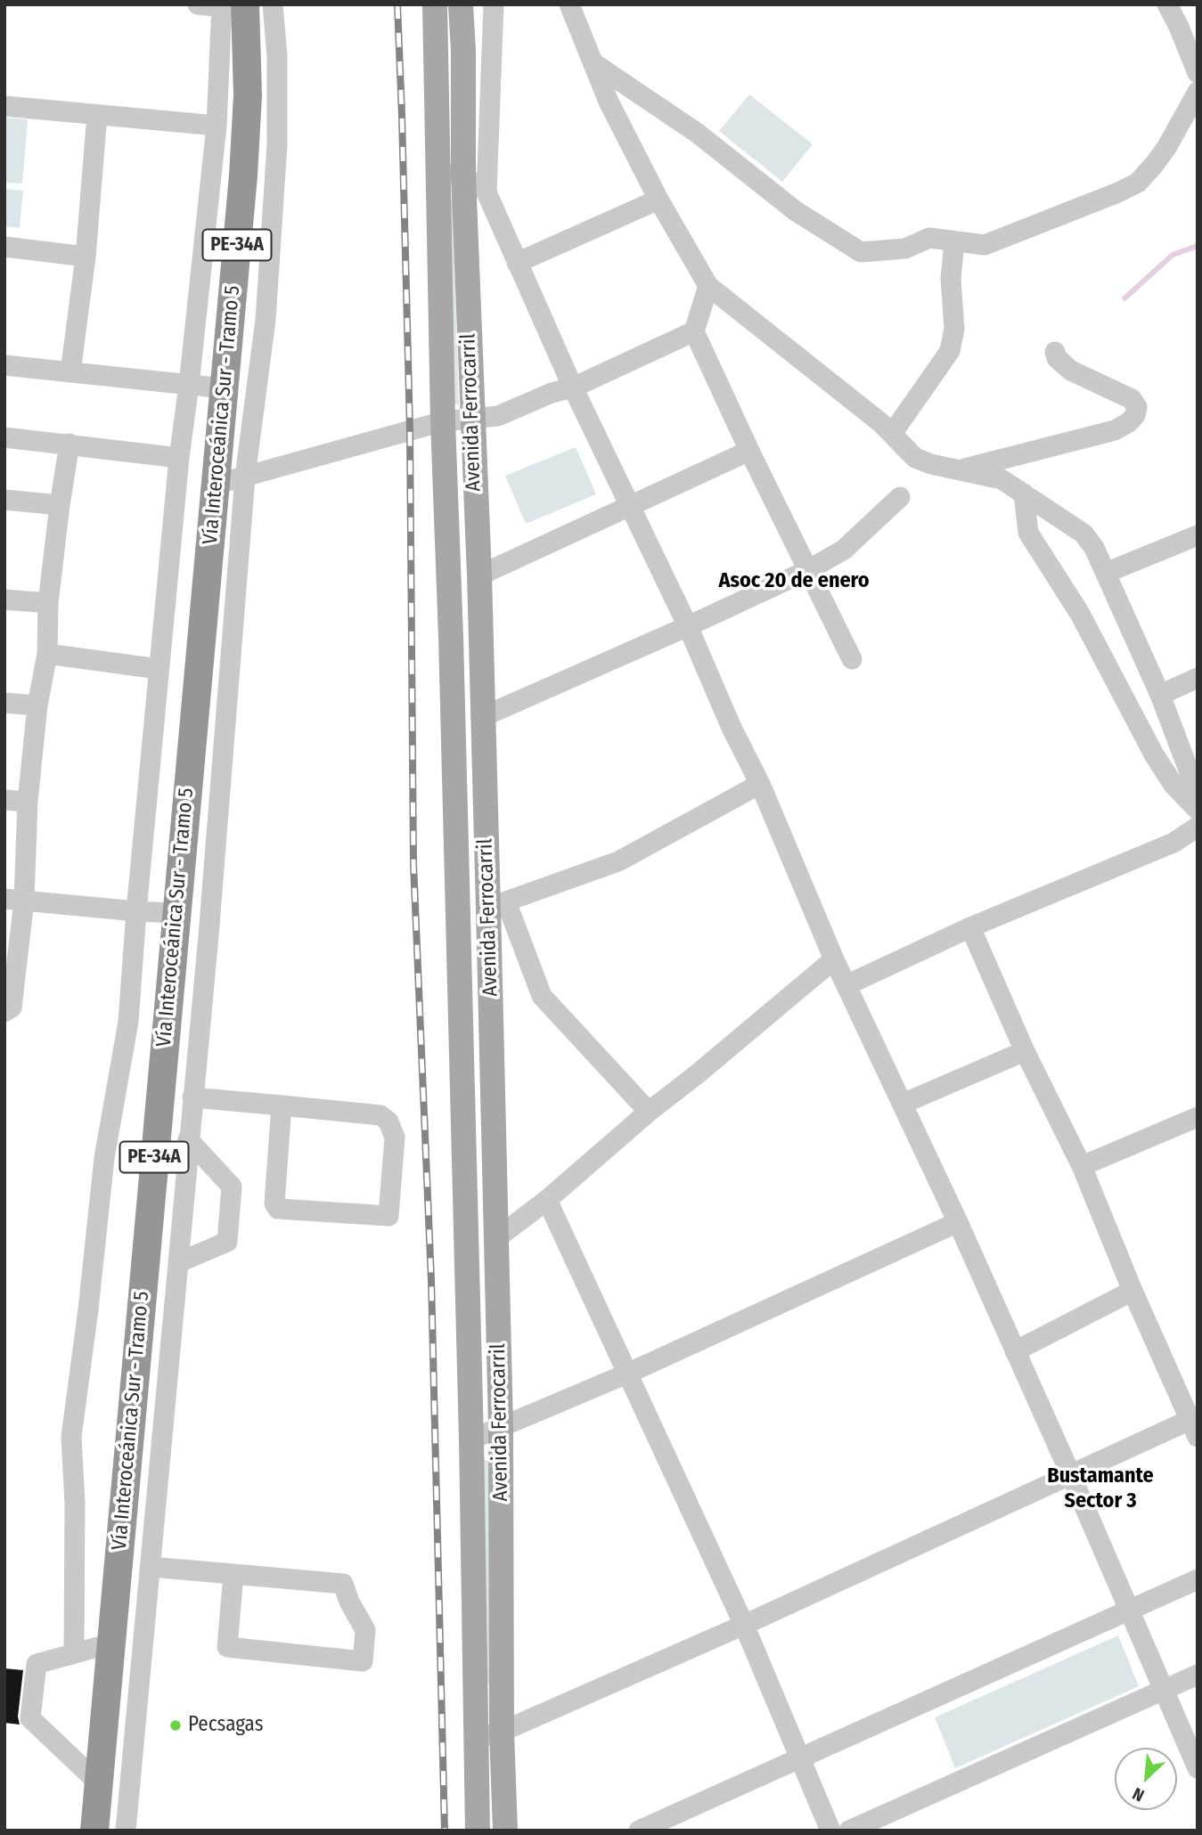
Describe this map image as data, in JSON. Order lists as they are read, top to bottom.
{
  "streets": {
    "highway": ["PE-34A", "Vía Interoceánica Sur - Tramo 5"],
    "main road": ["Avenida Ferrocarril"]
  },
  "districts": ["Asoc 20 de enero", "Bustamante Sector 3"],
  "places": ["Pecsagas"],
  "north": "bottom left"
}
